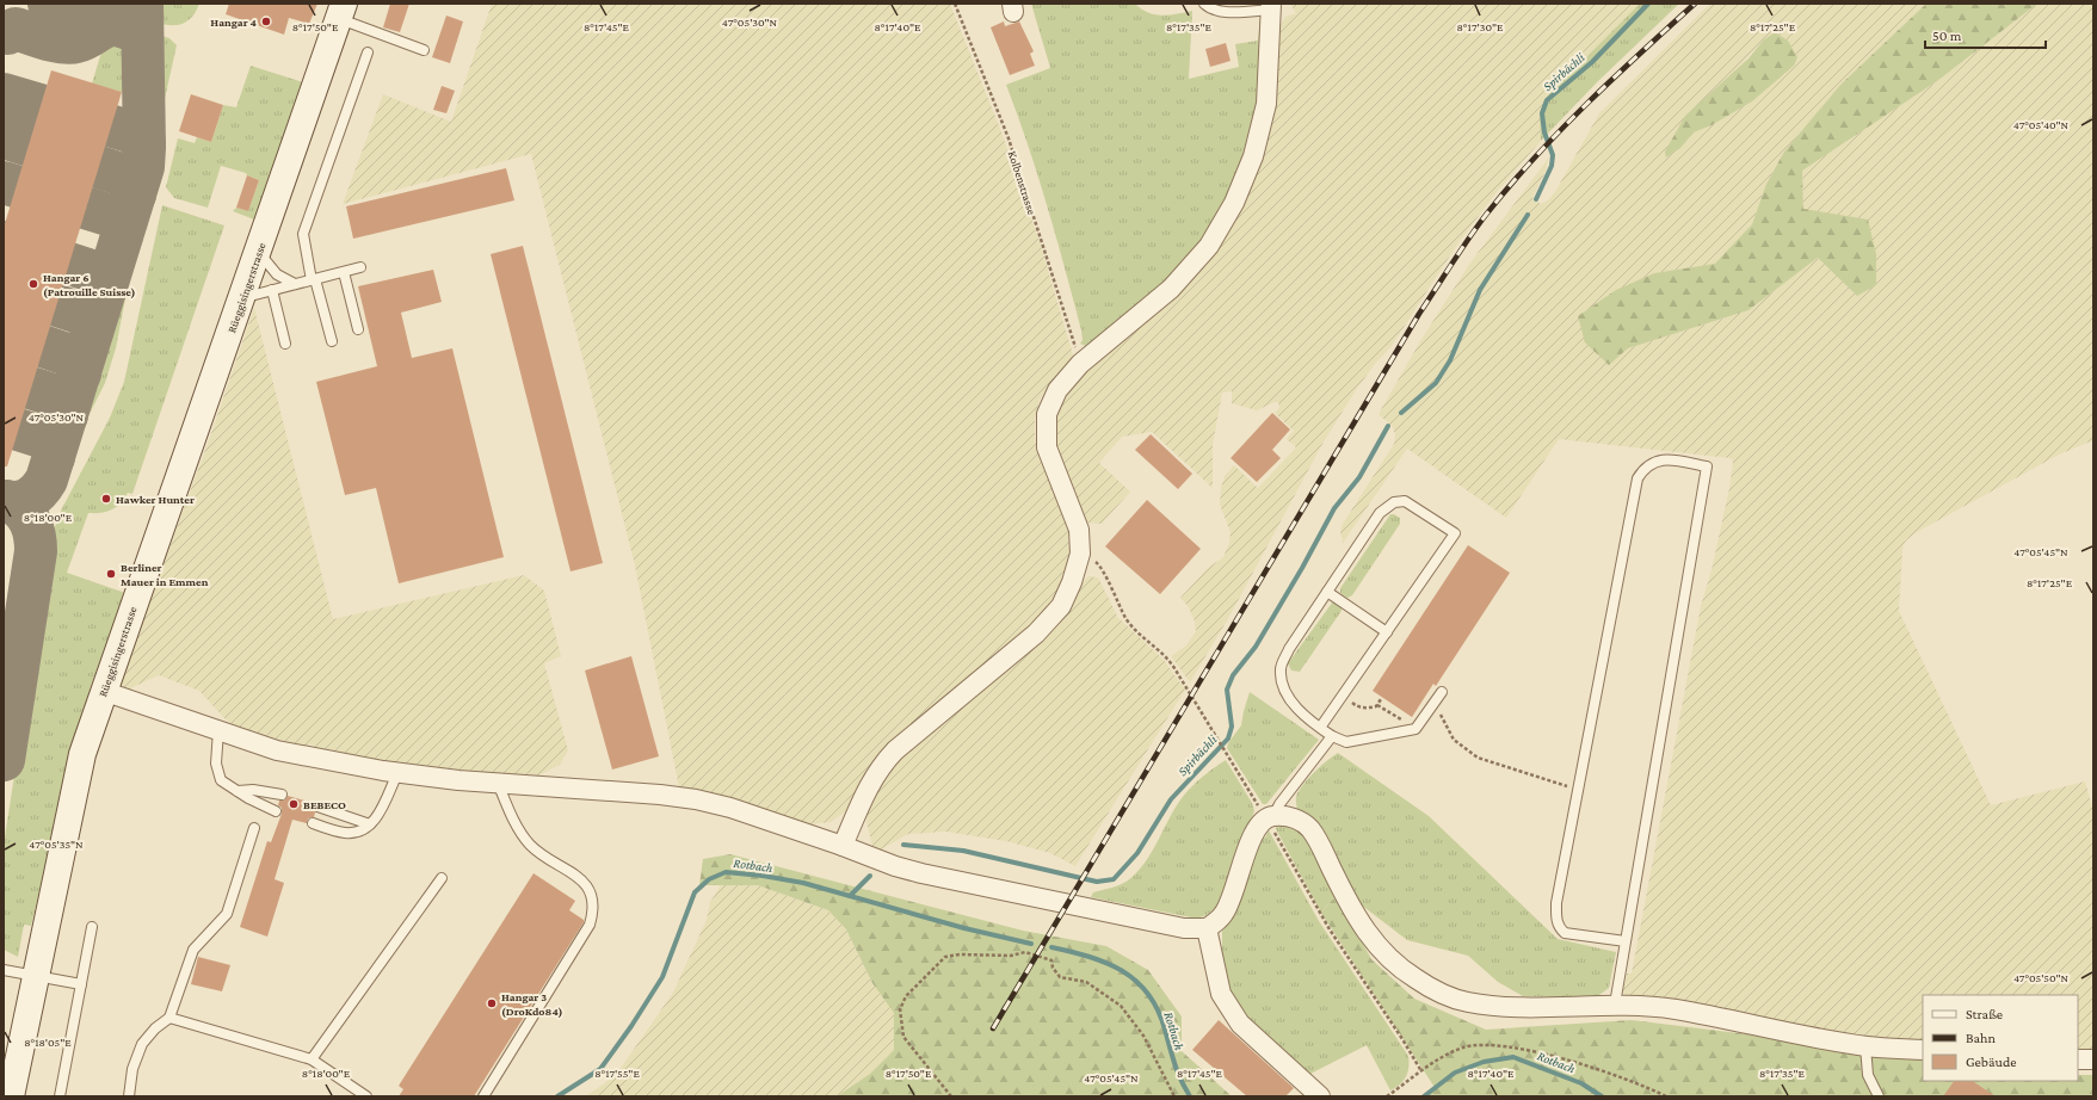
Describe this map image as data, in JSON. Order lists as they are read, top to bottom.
{
  "streets": {
    "main road": ["Rüeggisingerstrasse"],
    "path": ["Kolbenstrasse"]
  },
  "water": ["Spirbächli", "Rotbach"],
  "places": [
    "Hangar 4",
    "Hangar 6 (Patrouille Suisse)",
    "Hawker Hunter",
    "Berliner Mauer in Emmen",
    "BEBECO",
    "Hangar 3 (DroKdo84)"
  ],
  "legend": ["Straße", "Bahn", "Gebäude"],
  "scale_bar": "50 m",
  "coordinates": [
    "47°05'30\"N",
    "8°17'50\"E",
    "8°17'45\"E",
    "8°17'40\"E",
    "8°17'35\"E",
    "8°17'30\"E",
    "8°17'25\"E",
    "47°05'40\"N",
    "8°18'00\"E",
    "47°05'45\"N",
    "47°05'35\"N",
    "47°05'50\"N",
    "8°18'05\"E",
    "8°17'55\"E"
  ]
}
